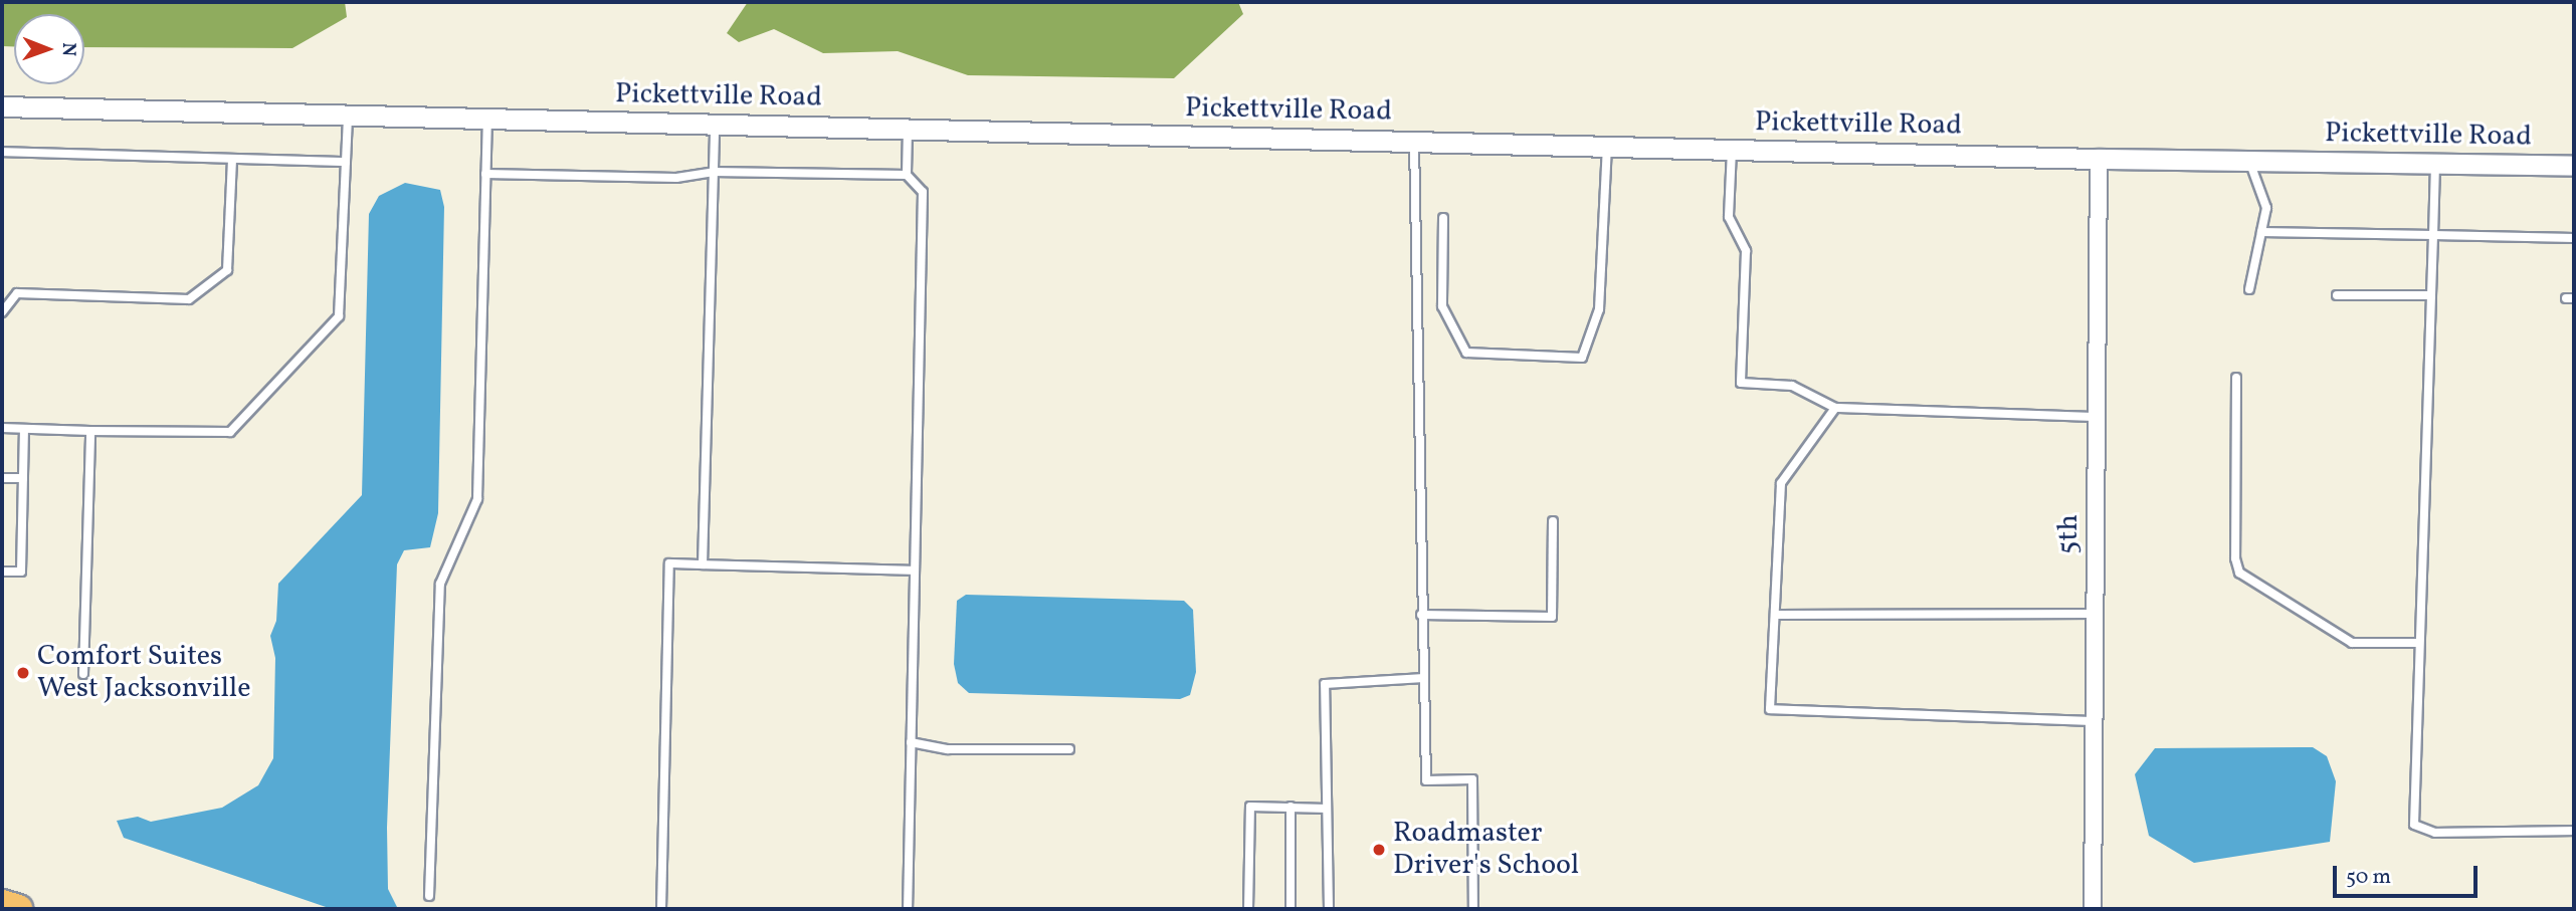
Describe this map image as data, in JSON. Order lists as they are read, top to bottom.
{
  "streets": {
    "street": ["Pickettville Road", "5th"]
  },
  "crossings": [
    ["Pickettville Road", "5th"]
  ],
  "places": ["Comfort Suites West Jacksonville", "Roadmaster Driver's School"],
  "scale_bar": "50 m",
  "north": "right"
}
